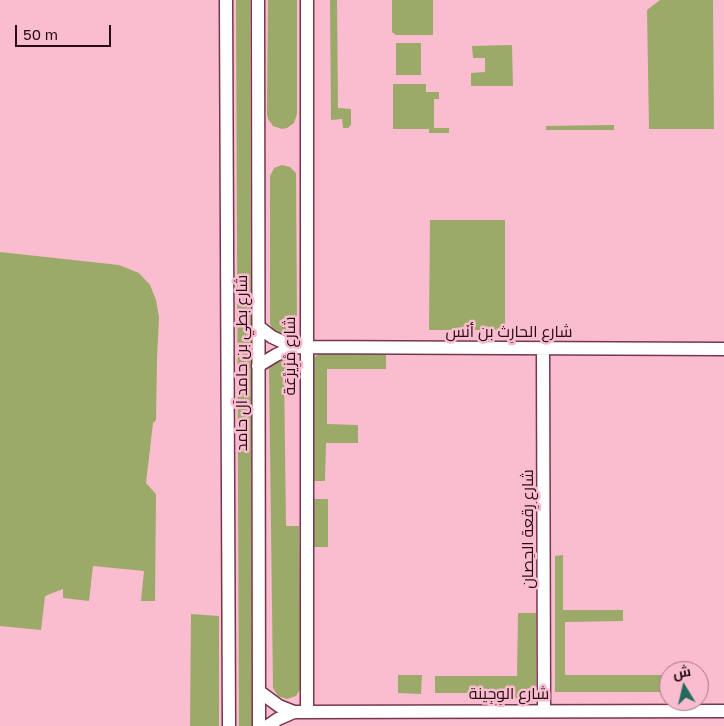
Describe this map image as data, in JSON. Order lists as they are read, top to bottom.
{
  "streets": {
    "street": [
      "شارع الحارِث بن أنَس",
      "شارع مْزِيرْعَة",
      "شارع بطي بن حامد آل حامد",
      "شارع رِقعة الحِصان",
      "شارع الوِجِينة"
    ]
  },
  "crossings": [
    ["شارع الحارِث بن أنَس", "شارع مْزِيرْعَة"],
    ["شارع الحارِث بن أنَس", "شارع بطي بن حامد آل حامد"],
    ["شارع الحارِث بن أنَس", "شارع رِقعة الحِصان"],
    ["شارع مْزِيرْعَة", "شارع الوِجِينة"],
    ["شارع بطي بن حامد آل حامد", "شارع الوِجِينة"],
    ["شارع رِقعة الحِصان", "شارع الوِجِينة"]
  ],
  "scale_bar": "50 m",
  "north": "top"
}
